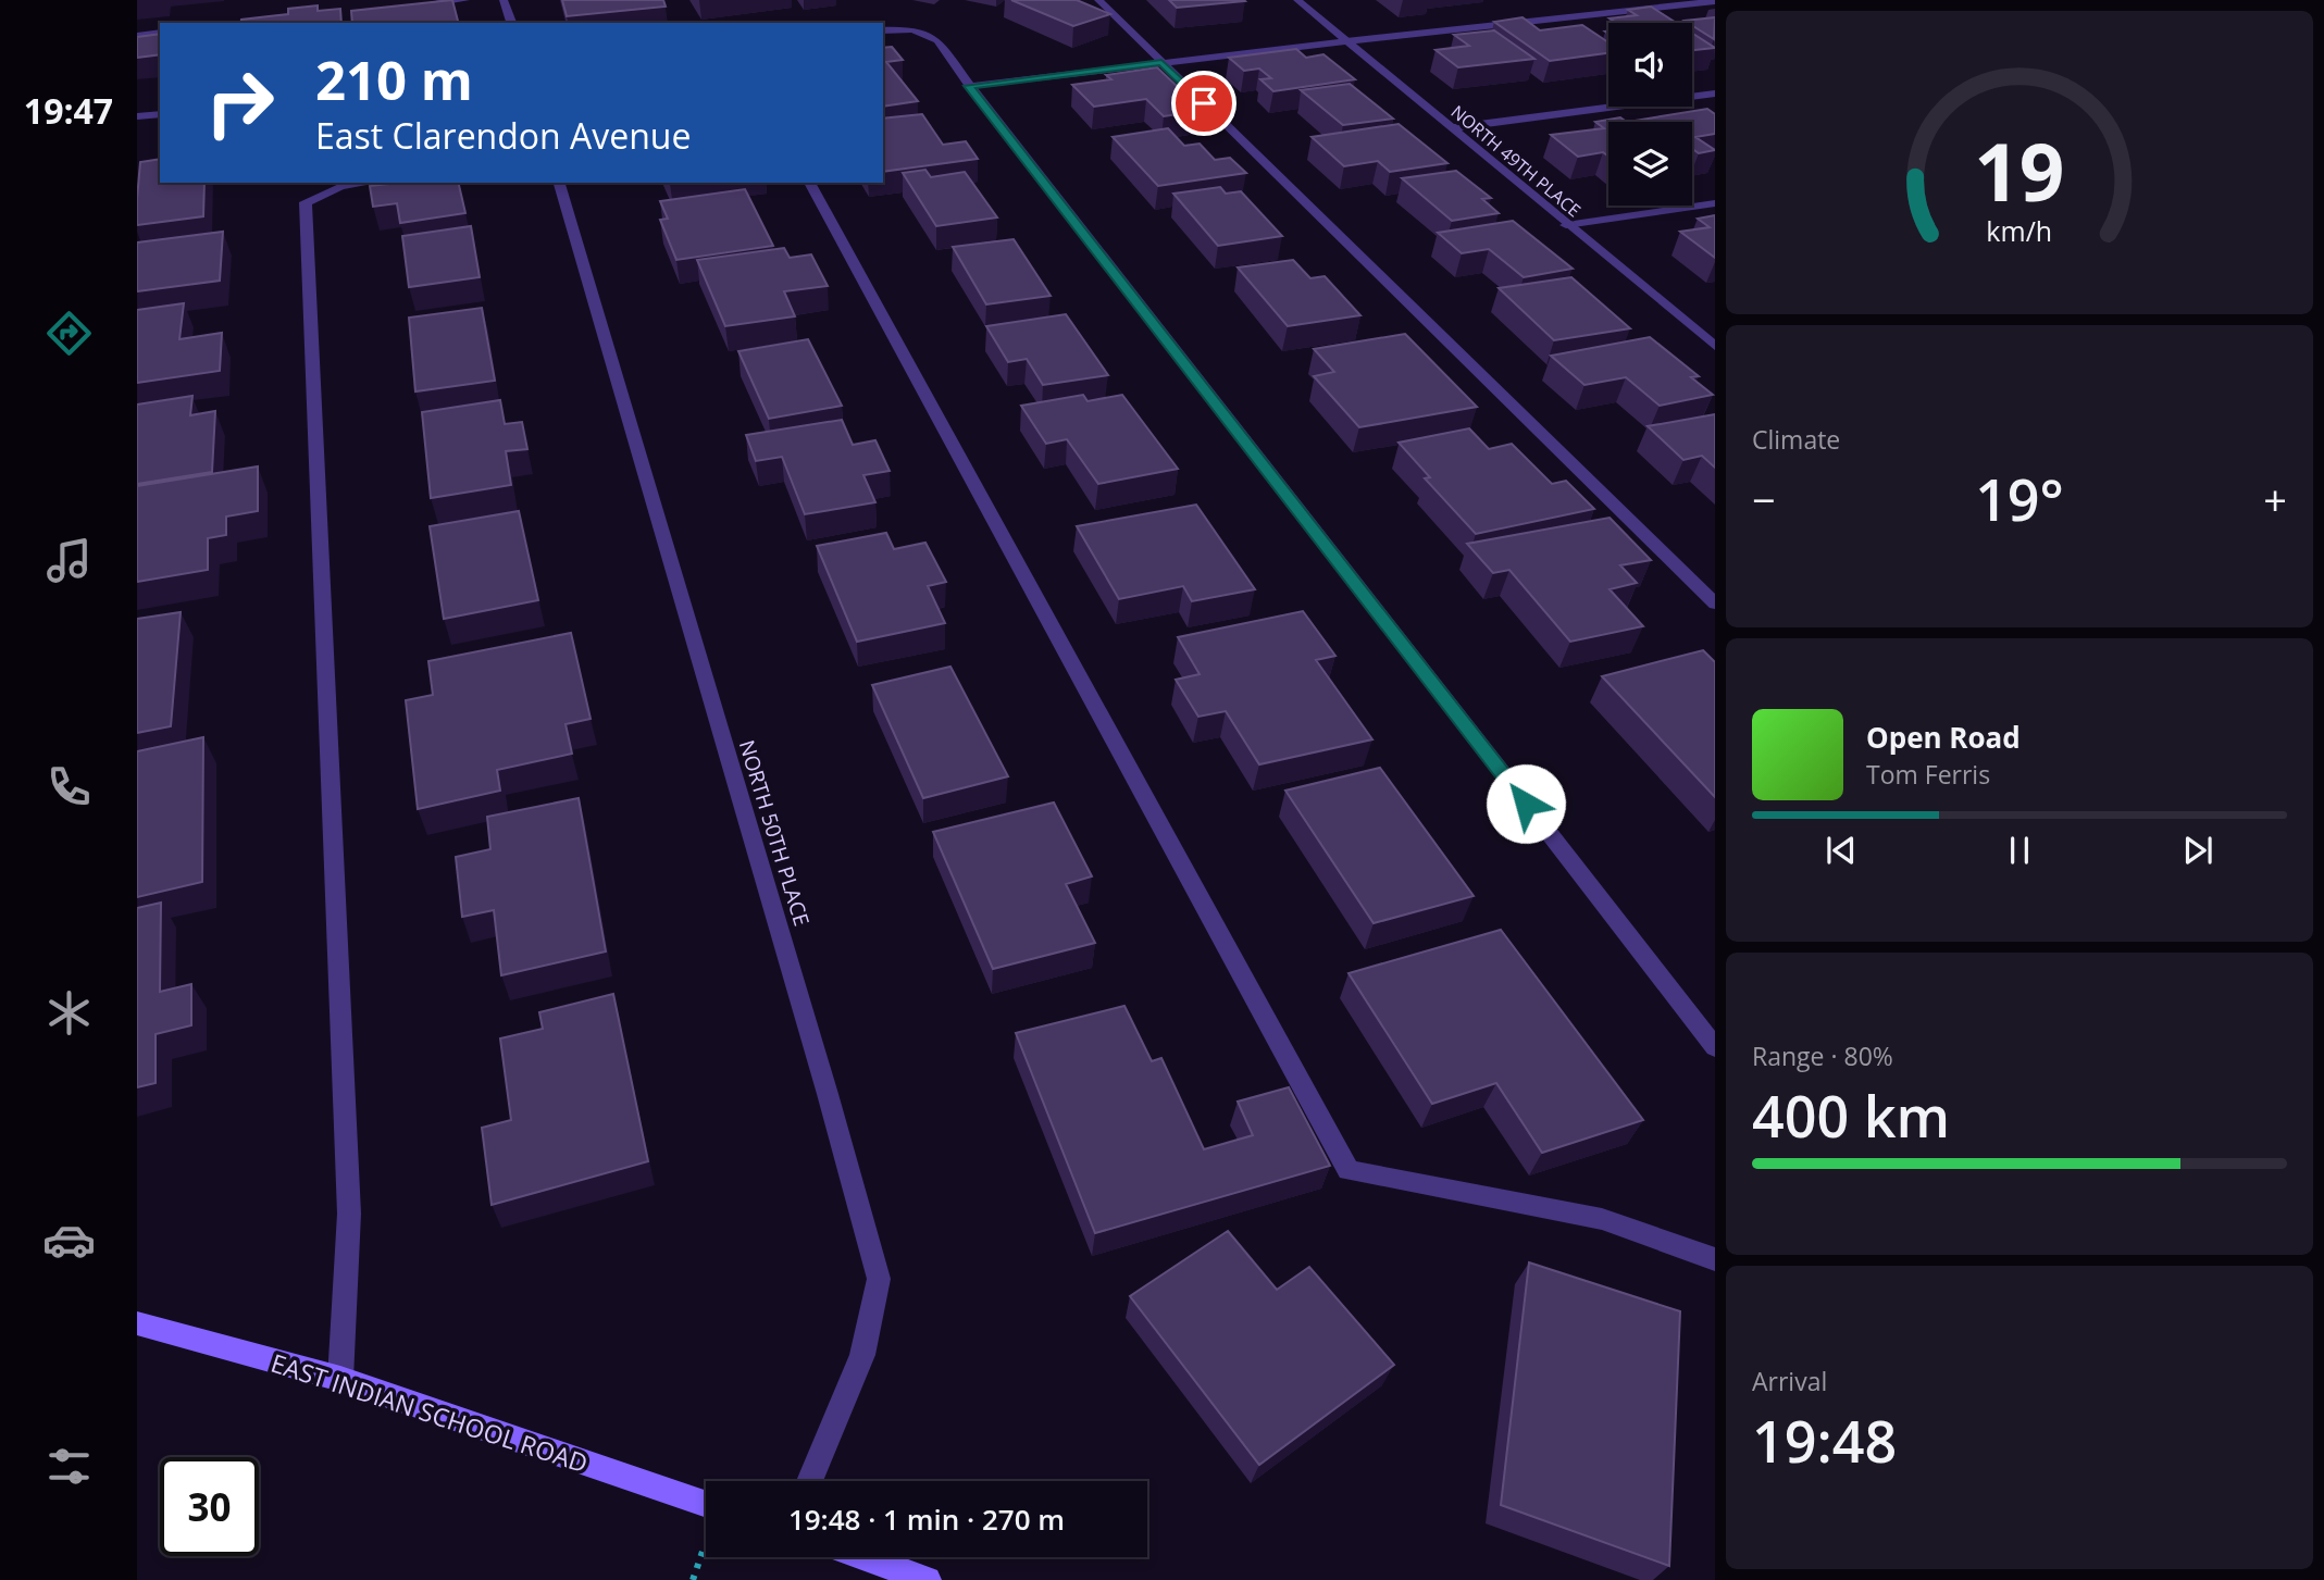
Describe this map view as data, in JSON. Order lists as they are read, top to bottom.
{
  "streets": {
    "main road": ["EAST INDIAN SCHOOL ROAD"],
    "street": ["NORTH 49TH PLACE", "NORTH 50TH PLACE"]
  },
  "page": {
    "tabs": "19:47",
    "turn": ["210 m", "East Clarendon Avenue"],
    "tile": [
      "Climate",
      ["Range · 80%", "400 km"],
      ["Arrival", "19:48"]
    ],
    "heat": ["−", "19°", "+"],
    "song": ["Open Road", "Tom Ferris"],
    "limit": "30",
    "trip": "19:48 · 1 min · 270 m",
    "gauge": ["19", "km/h"]
  }
}
